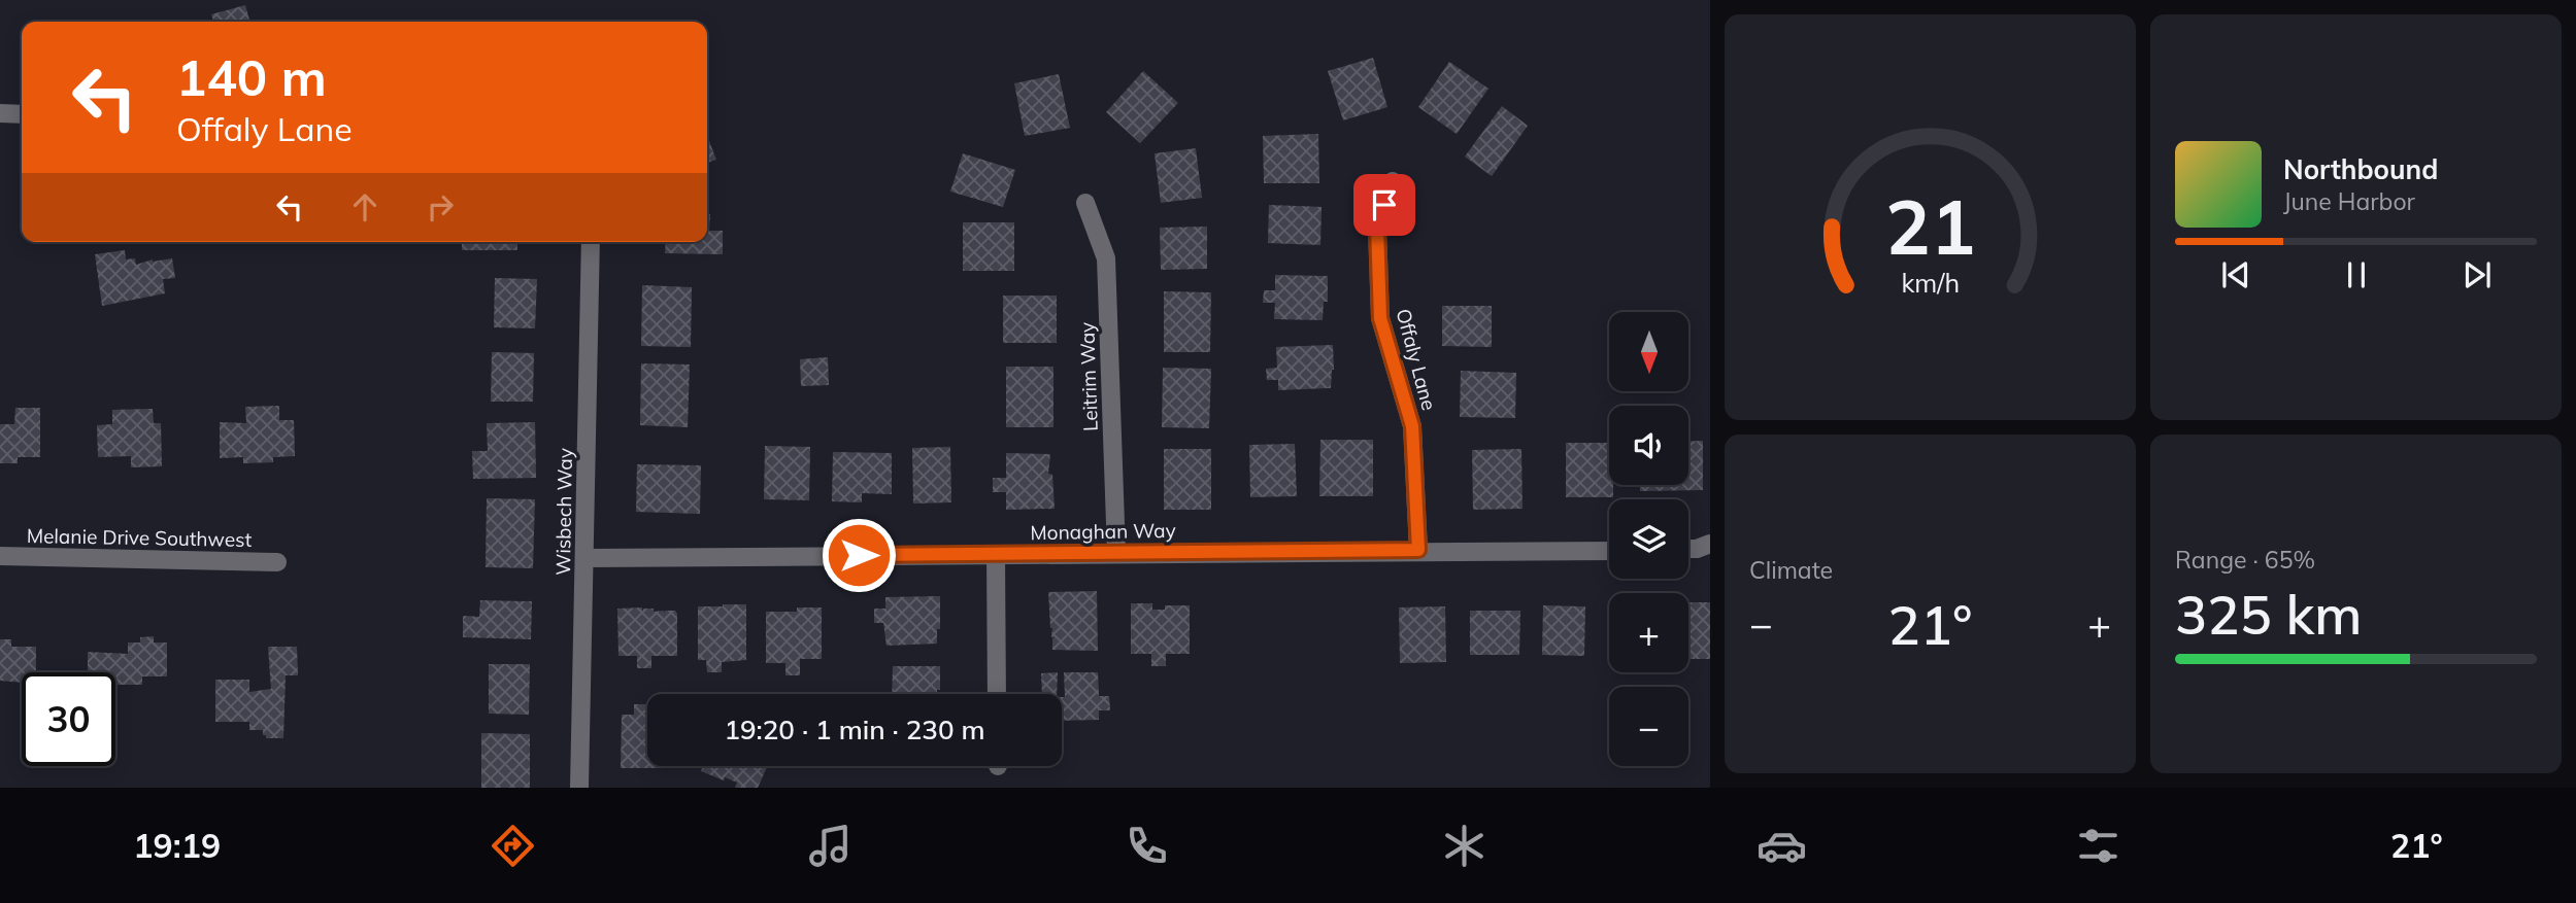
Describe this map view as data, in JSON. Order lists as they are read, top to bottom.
{
  "streets": {
    "street": [
      "Offaly Lane",
      "Leitrim Way",
      "Wisbech Way",
      "Monaghan Way",
      "Melanie Drive Southwest"
    ]
  },
  "crossings": [
    ["Offaly Lane", "Monaghan Way"],
    ["Leitrim Way", "Monaghan Way"],
    ["Wisbech Way", "Monaghan Way"]
  ],
  "north": "bottom",
  "page": {
    "turn": ["140 m", "Offaly Lane"],
    "song": ["Northbound", "June Harbor"],
    "map_buttons": ["+", "−"],
    "tile": [
      "Climate",
      ["Range · 65%", "325 km"]
    ],
    "heat": ["−", "21°", "+"],
    "limit": "30",
    "trip": "19:20 · 1 min · 230 m",
    "tabs": ["19:19", "21°"],
    "gauge": ["21", "km/h"]
  }
}
